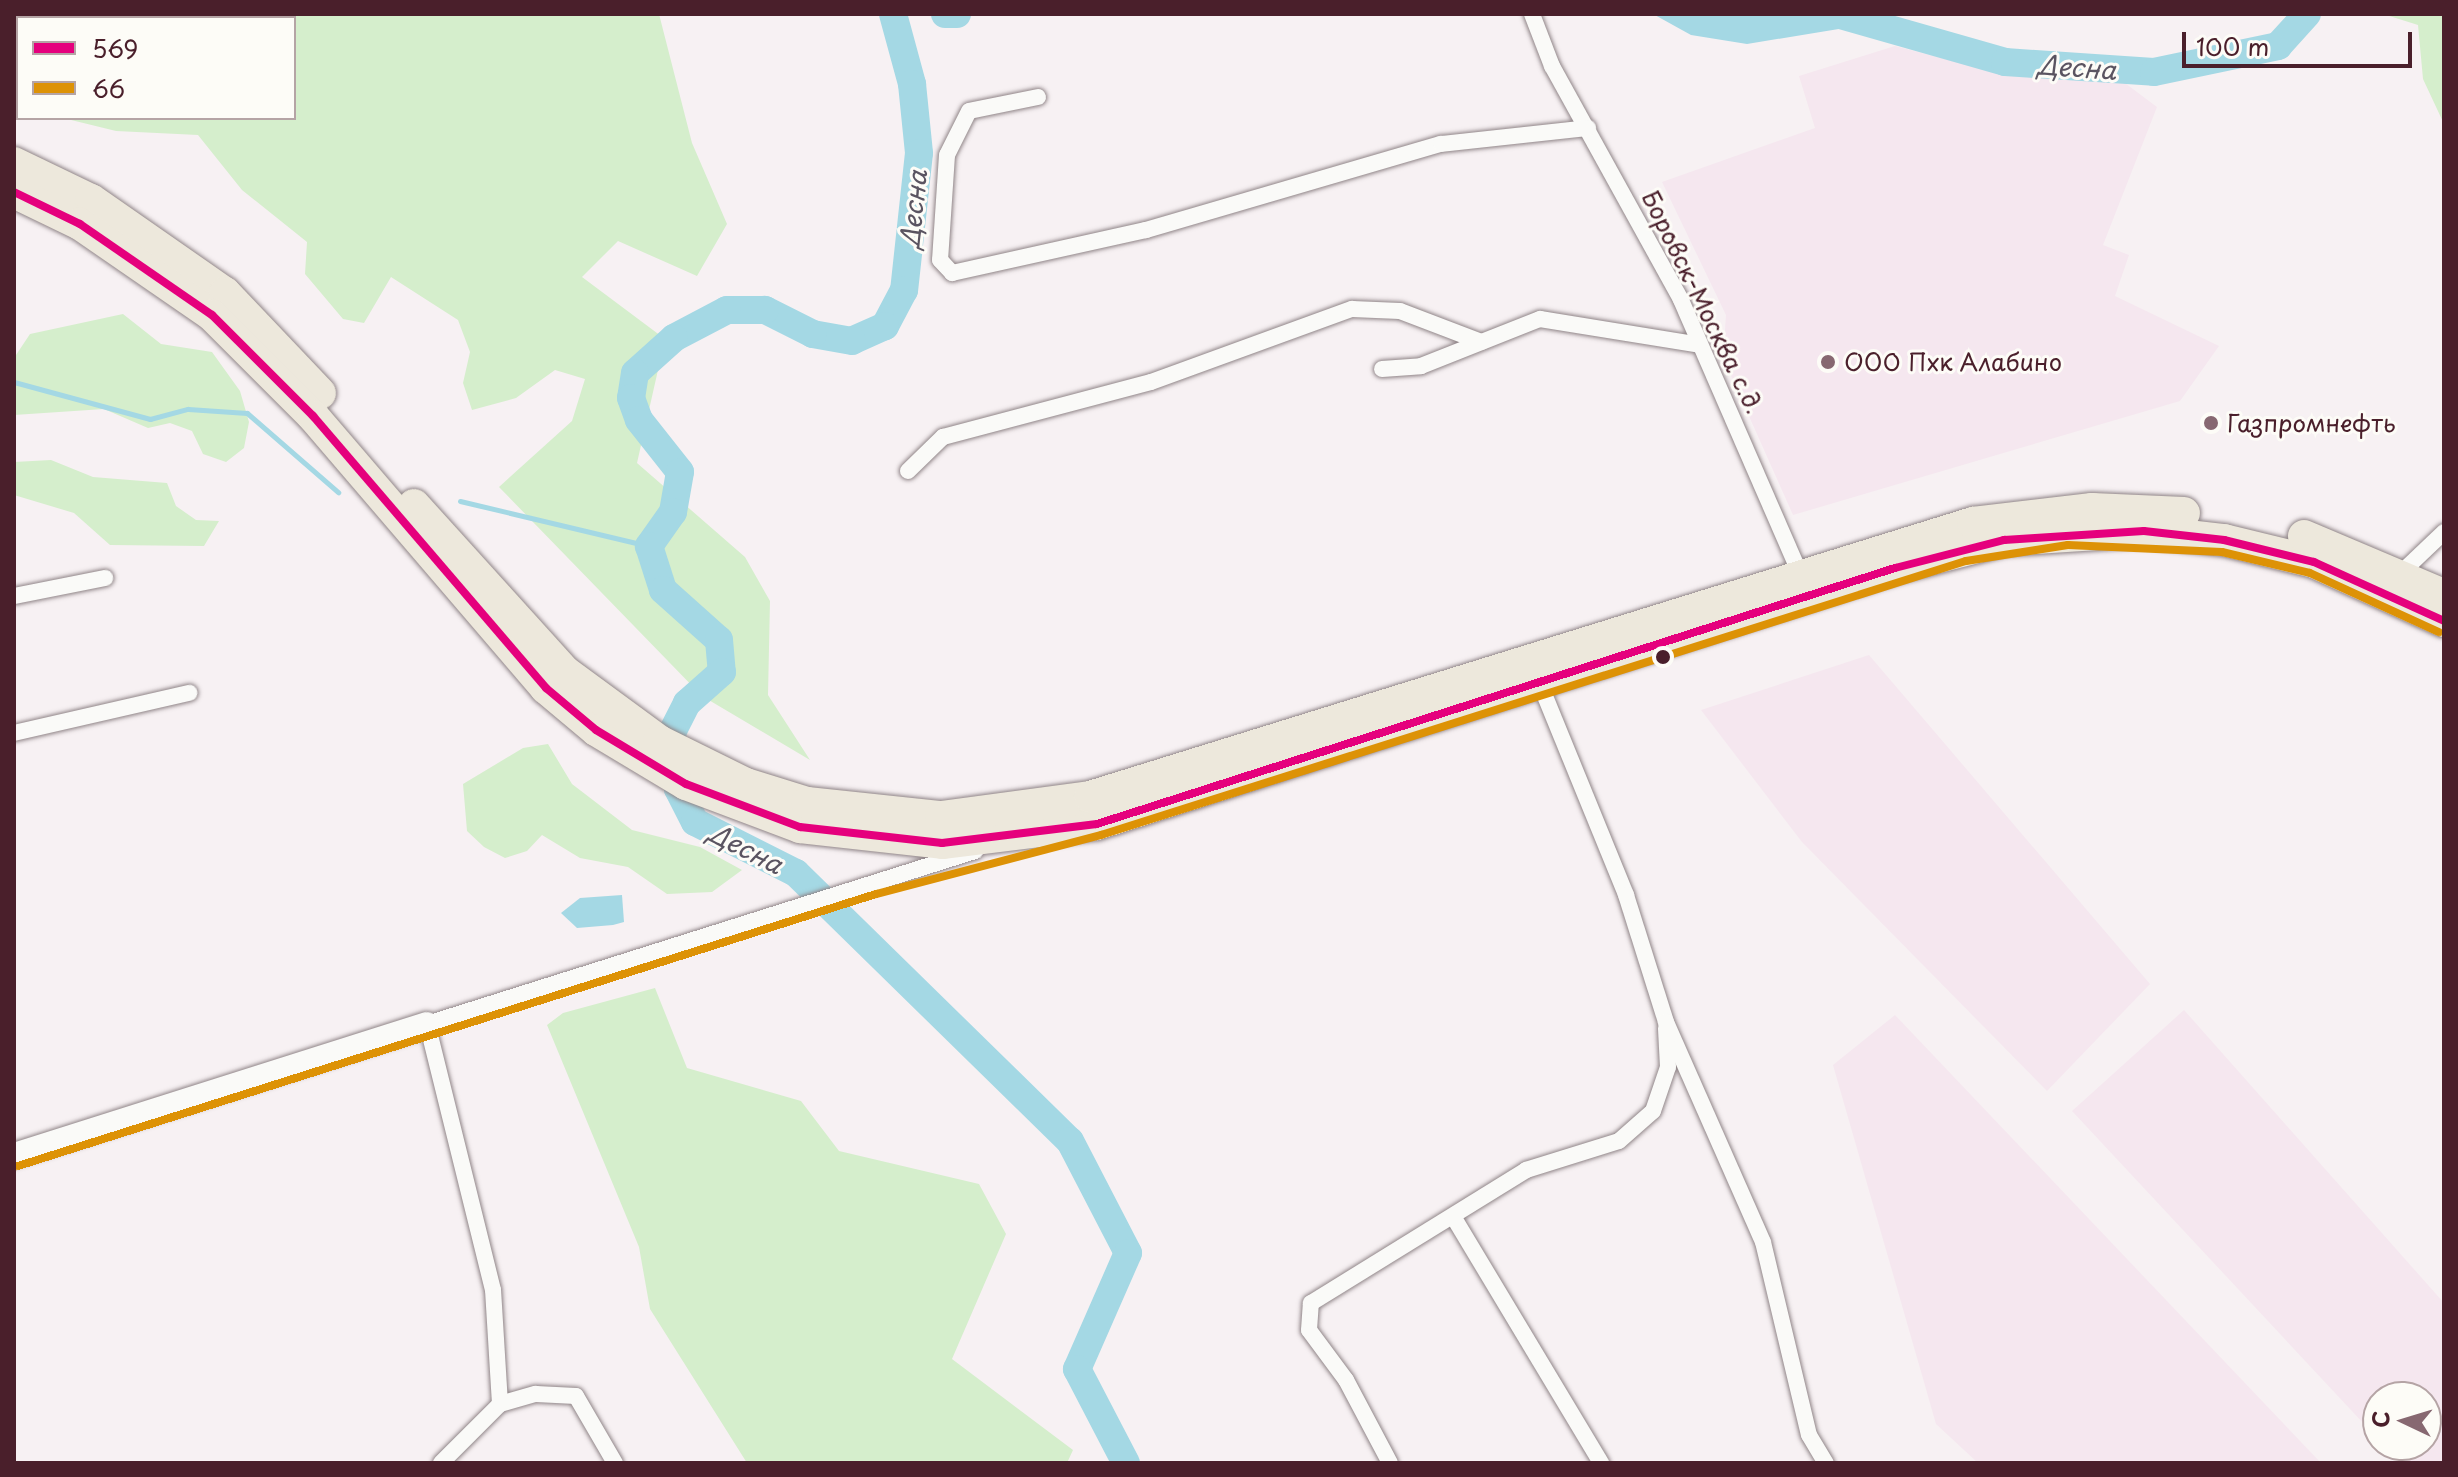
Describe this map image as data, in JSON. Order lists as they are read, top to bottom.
{
  "streets": {
    "street": ["Боровск-Москва с.д."]
  },
  "water": ["Десна"],
  "places": ["ООО Пхк Алабино", "Газпромнефть"],
  "lines": ["transit line 569", "transit line 66"],
  "legend": ["569", "66"],
  "scale_bar": "100 m",
  "north": "left"
}
